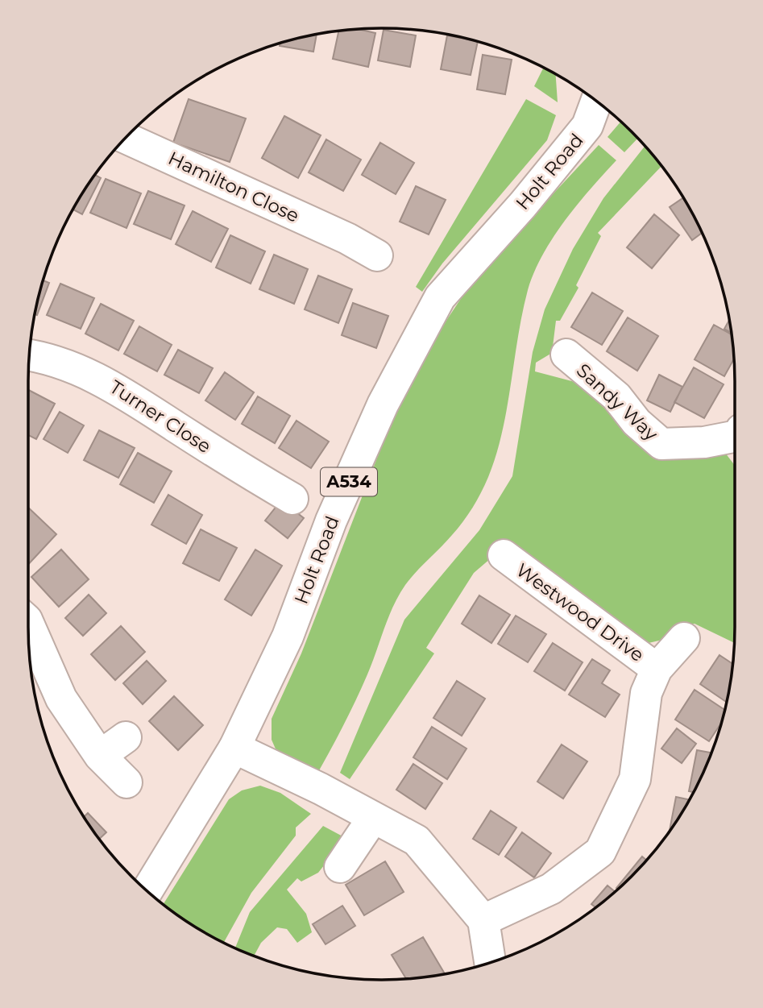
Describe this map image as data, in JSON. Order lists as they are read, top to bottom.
{
  "streets": {
    "street": [
      "Holt Road",
      "Hamilton Close",
      "Sandy Way",
      "Turner Close",
      "A534",
      "Westwood Drive"
    ]
  }
}
